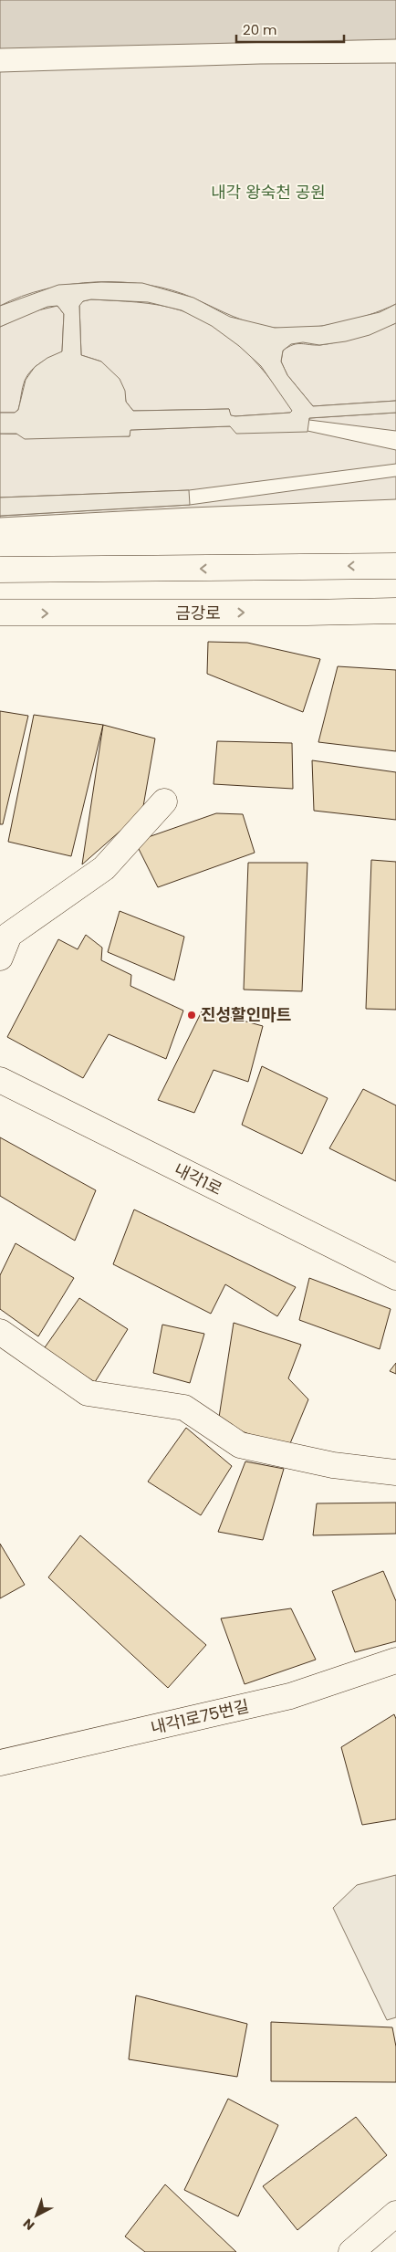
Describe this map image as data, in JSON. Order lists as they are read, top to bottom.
{
  "streets": {
    "street": ["금강로", "내각1로", "내각1로75번길"]
  },
  "parks": ["내각 왕숙천 공원"],
  "places": ["진성할인마트"],
  "scale_bar": "20 m",
  "north": "bottom left"
}
